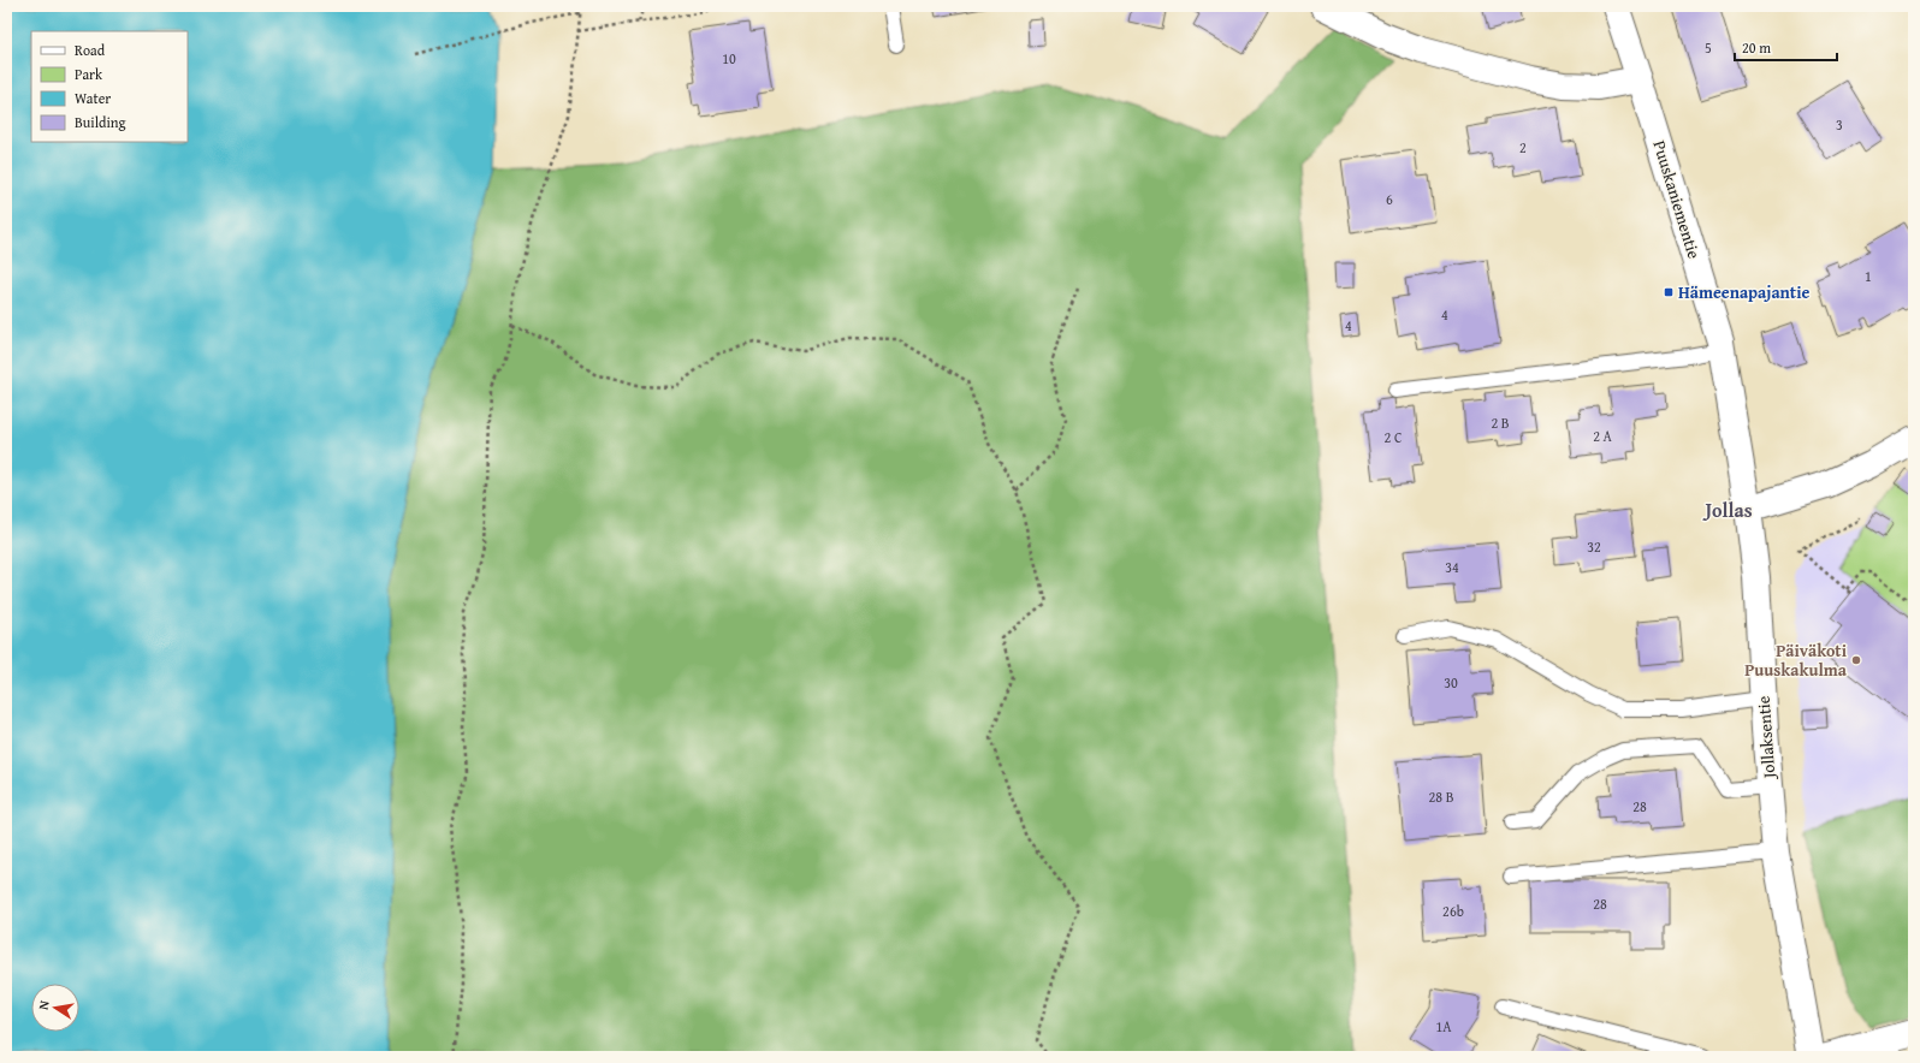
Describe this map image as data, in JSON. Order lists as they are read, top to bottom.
{
  "streets": {
    "street": ["Puuskaniementie", "Jollaksentie"]
  },
  "crossings": [
    ["Puuskaniementie", "Jollaksentie"]
  ],
  "districts": ["Jollas"],
  "places": {
    "transit": ["Hämeenapajantie"],
    "other": ["Päiväkoti Puuskakulma"]
  },
  "house_numbers": [
    "5",
    "10",
    "3",
    "2",
    "6",
    "1",
    "4",
    "4",
    "2 B",
    "2 A",
    "2 C",
    "32",
    "34",
    "30",
    "28 B",
    "28",
    "28",
    "26b",
    "1A"
  ],
  "legend": [
    "Road",
    "Park",
    "Water",
    "Building"
  ],
  "scale_bar": "20 m",
  "north": "left"
}
